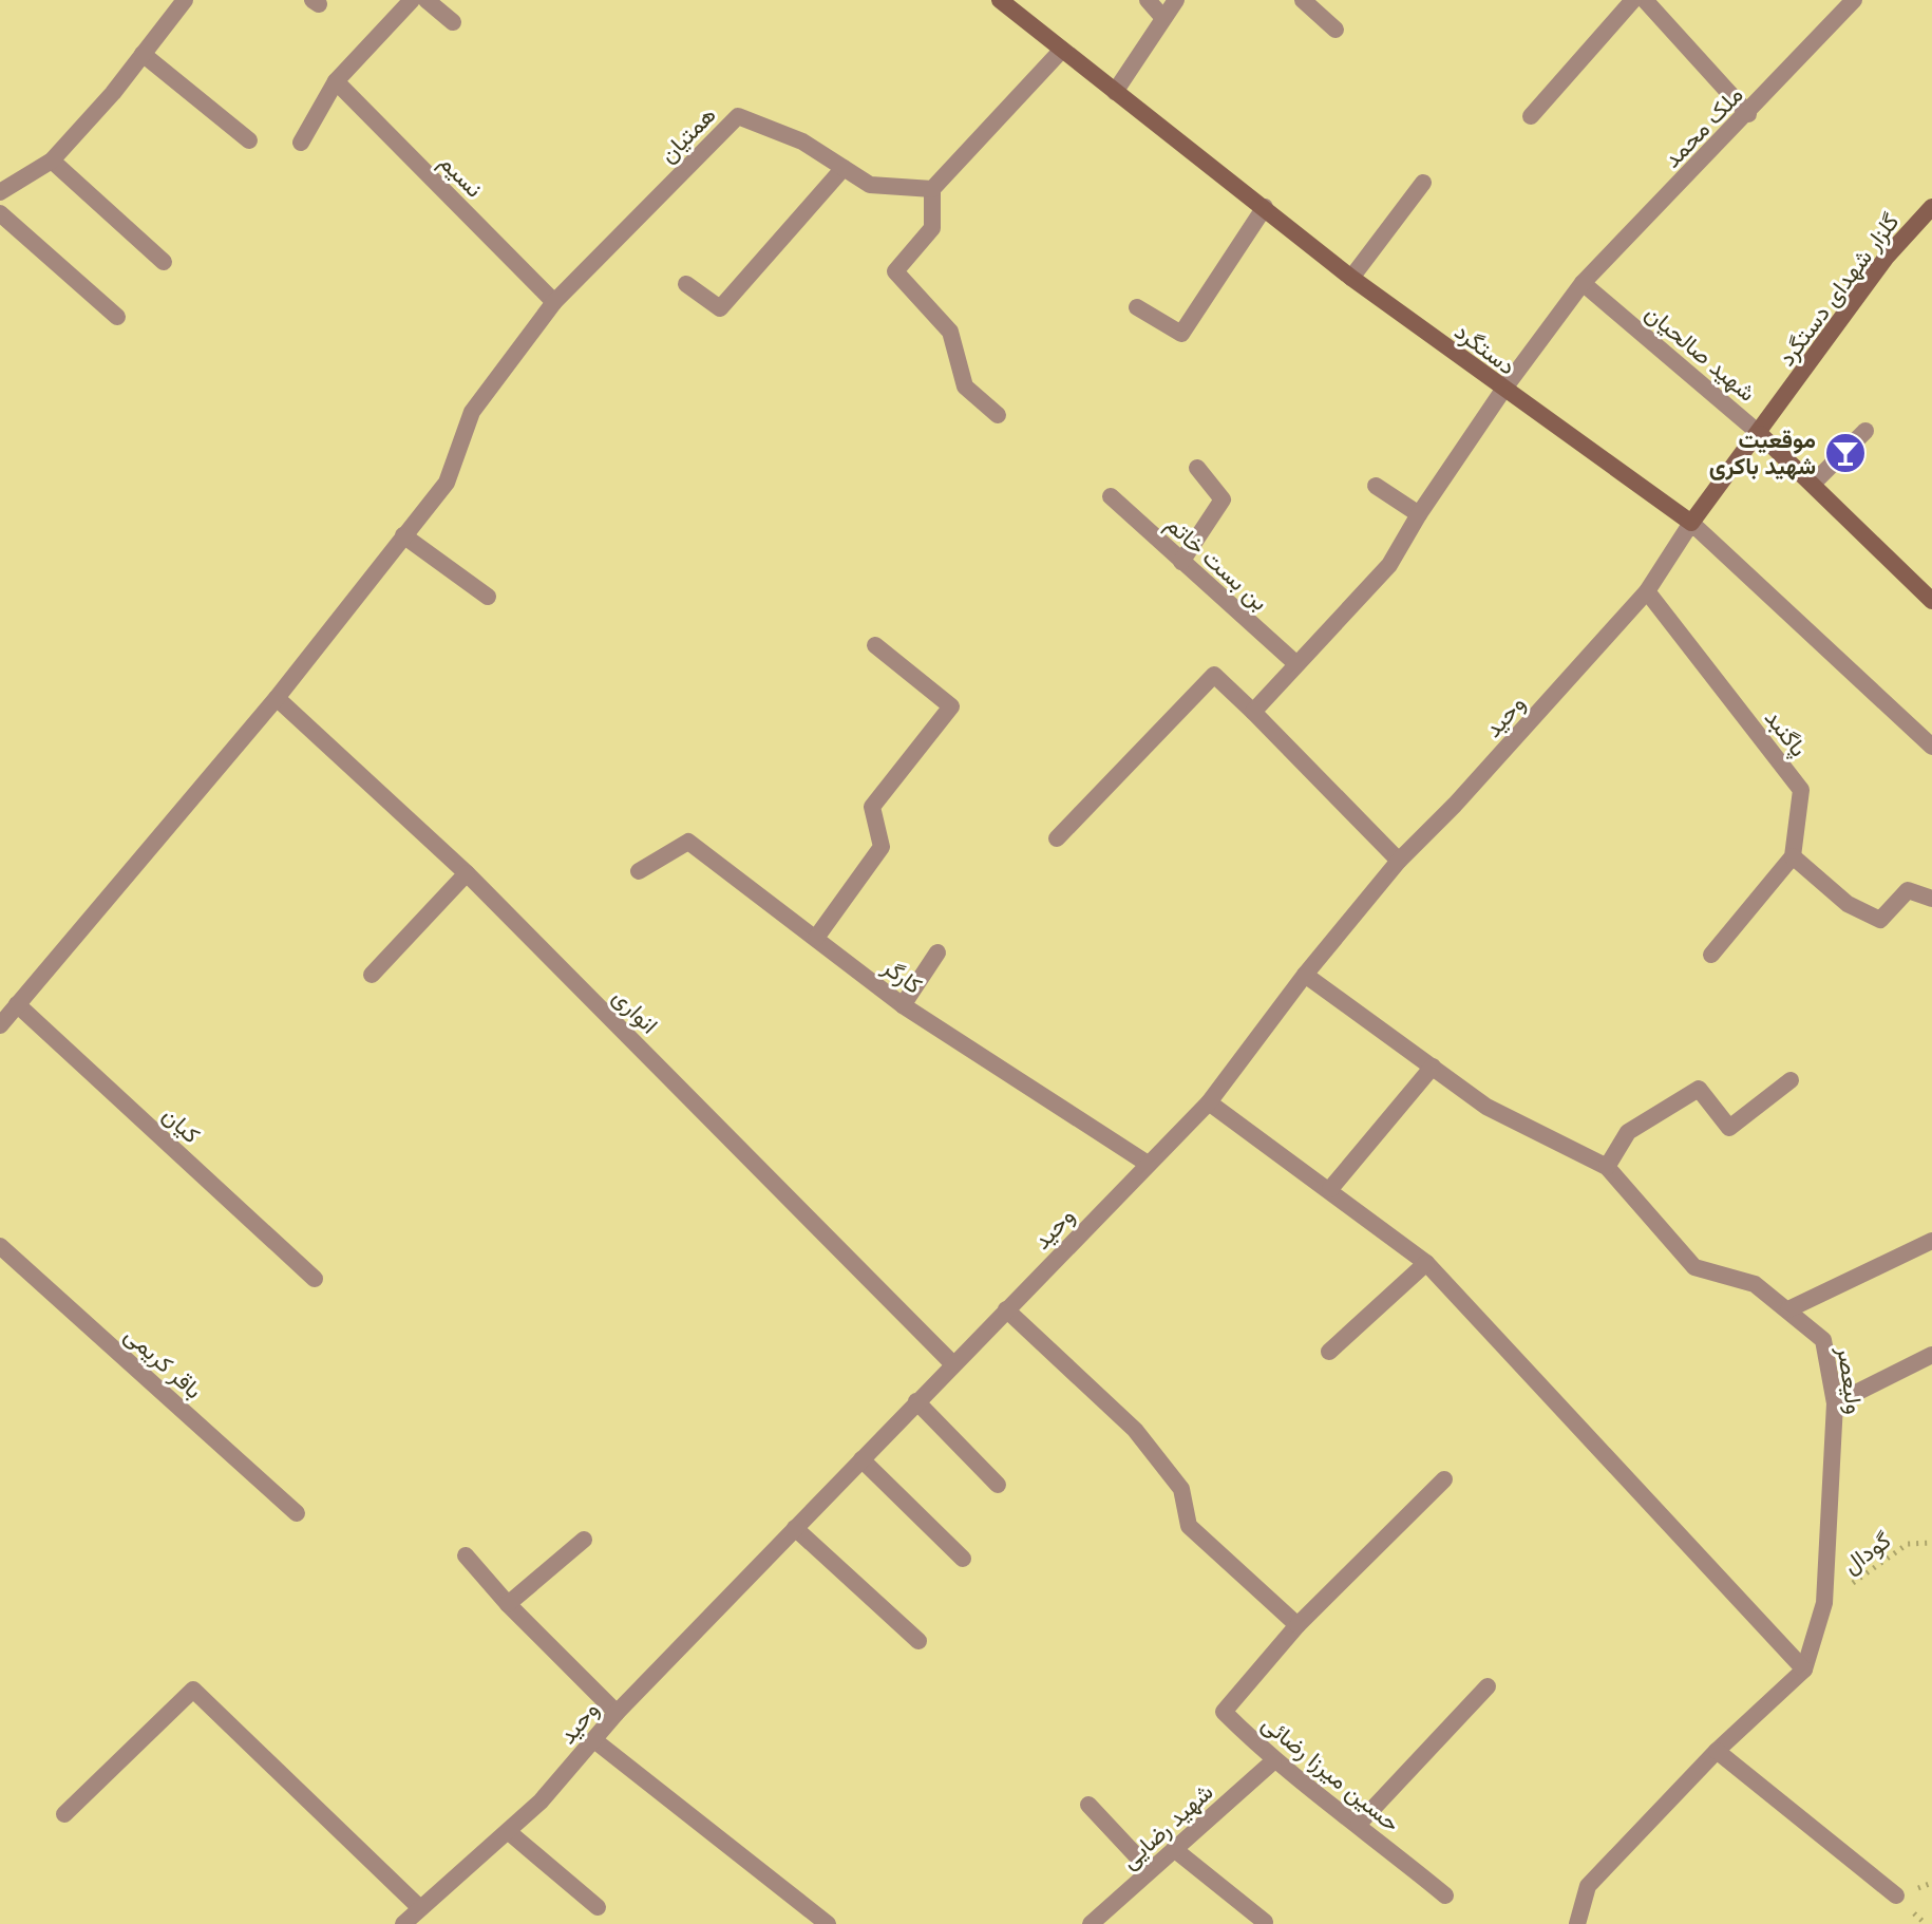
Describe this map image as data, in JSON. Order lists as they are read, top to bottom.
{
  "streets": {
    "street": [
      "ملک محمد",
      "همتیان",
      "نسیم",
      "گلزار شهدای دستگرد",
      "دستگرد",
      "شهید صالحیان",
      "بن بست خاتم",
      "وحید",
      "پاگنبد",
      "کارگر",
      "انواری",
      "کیان",
      "باقر کریمی",
      "ولیعصر",
      "حسین میرزا رضائی",
      "شهید رضایی"
    ],
    "path": ["گودال"]
  },
  "crossings": [
    ["ملک محمد", "دستگرد"],
    ["ملک محمد", "شهید صالحیان"],
    ["ملک محمد", "بن بست خاتم"],
    ["همتیان", "نسیم"],
    ["همتیان", "انواری"],
    ["همتیان", "کیان"],
    ["گلزار شهدای دستگرد", "دستگرد"],
    ["گلزار شهدای دستگرد", "شهید صالحیان"],
    ["گلزار شهدای دستگرد", "وحید"],
    ["دستگرد", "وحید"],
    ["وحید", "پاگنبد"],
    ["وحید", "کارگر"],
    ["وحید", "انواری"],
    ["وحید", "ولیعصر"],
    ["ولیعصر", "گودال"],
    ["حسین میرزا رضائی", "شهید رضایی"]
  ],
  "places": {
    "bar": ["موقعیت شهید باکری"]
  }
}
